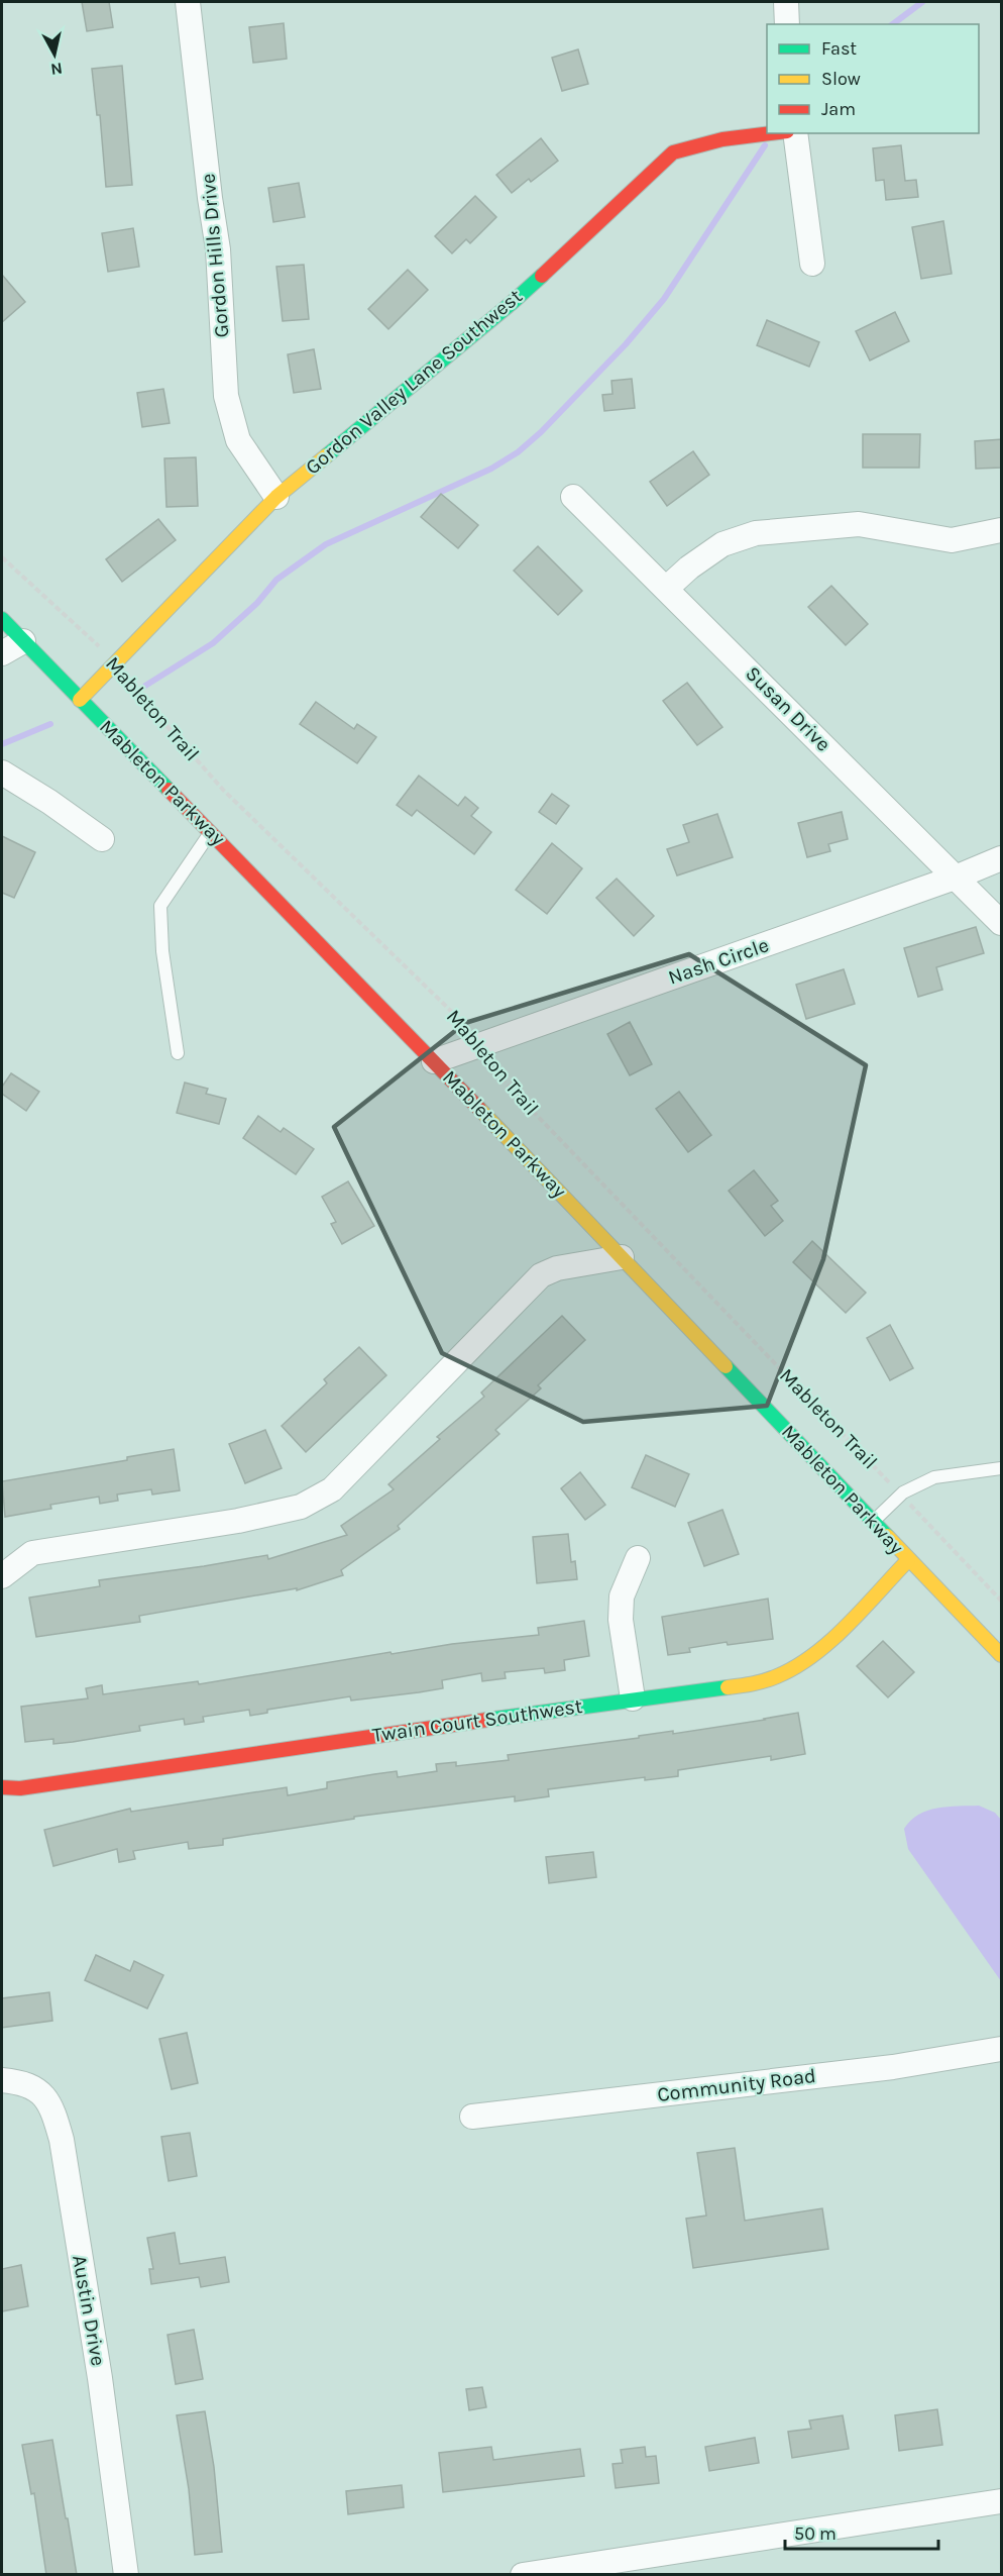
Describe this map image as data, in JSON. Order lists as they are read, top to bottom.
{
  "streets": {
    "street": [
      "Gordon Hills Drive",
      "Gordon Valley Lane Southwest",
      "Susan Drive",
      "Mableton Parkway",
      "Nash Circle",
      "Twain Court Southwest",
      "Community Road",
      "Austin Drive"
    ],
    "path": ["Mableton Trail"]
  },
  "crossings": [
    ["Gordon Hills Drive", "Gordon Valley Lane Southwest"],
    ["Gordon Valley Lane Southwest", "Mableton Trail"],
    ["Gordon Valley Lane Southwest", "Mableton Parkway"],
    ["Mableton Trail", "Nash Circle"],
    ["Susan Drive", "Nash Circle"],
    ["Mableton Parkway", "Nash Circle"],
    ["Mableton Parkway", "Twain Court Southwest"]
  ],
  "legend": ["Fast", "Slow", "Jam"],
  "scale_bar": "50 m",
  "north": "bottom"
}
